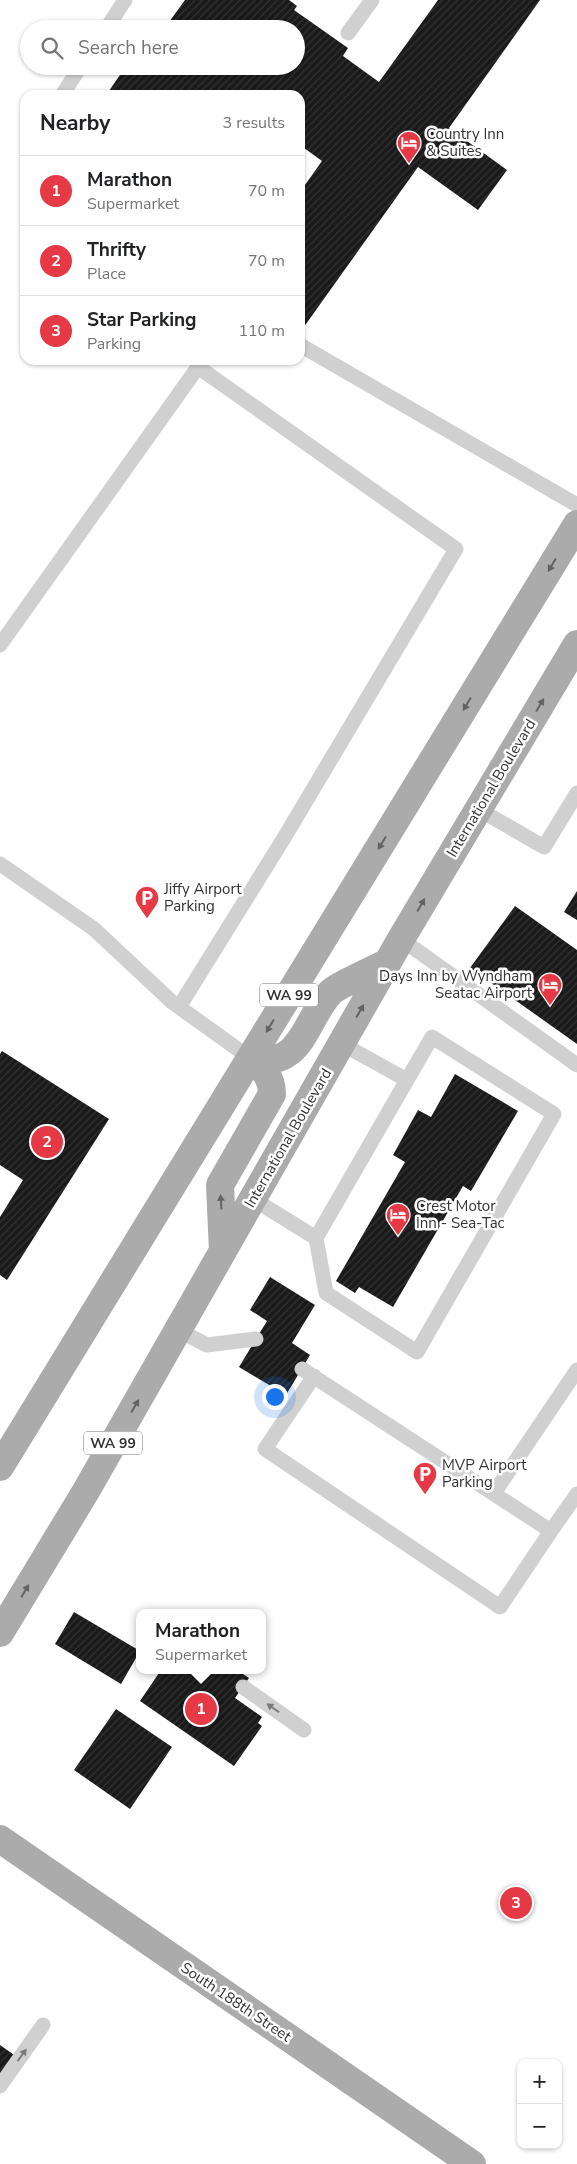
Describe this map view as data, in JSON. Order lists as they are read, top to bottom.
{
  "streets": {
    "main road": ["International Boulevard", "WA 99", "South 188th Street"]
  },
  "places": {
    "hotel": ["Country Inn & Suites", "Days Inn by Wyndham Seatac Airport", "Crest Motor Inn - Sea-Tac"],
    "parking": ["Jiffy Airport Parking", "MVP Airport Parking"]
  },
  "page": {
    "search": "Search here",
    "heading": ["Nearby", "3 results"],
    "list": [
      {
        "mark": "1",
        "name": "Marathon",
        "note": "Supermarket",
        "value": "70 m"
      },
      {
        "mark": "2",
        "name": "Thrifty",
        "note": "Place",
        "value": "70 m"
      },
      {
        "mark": "3",
        "name": "Star Parking",
        "note": "Parking",
        "value": "110 m"
      }
    ],
    "pins": ["2", "1", "3"],
    "popup": ["Marathon", "Supermarket"],
    "map_buttons": ["+", "−"]
  }
}
